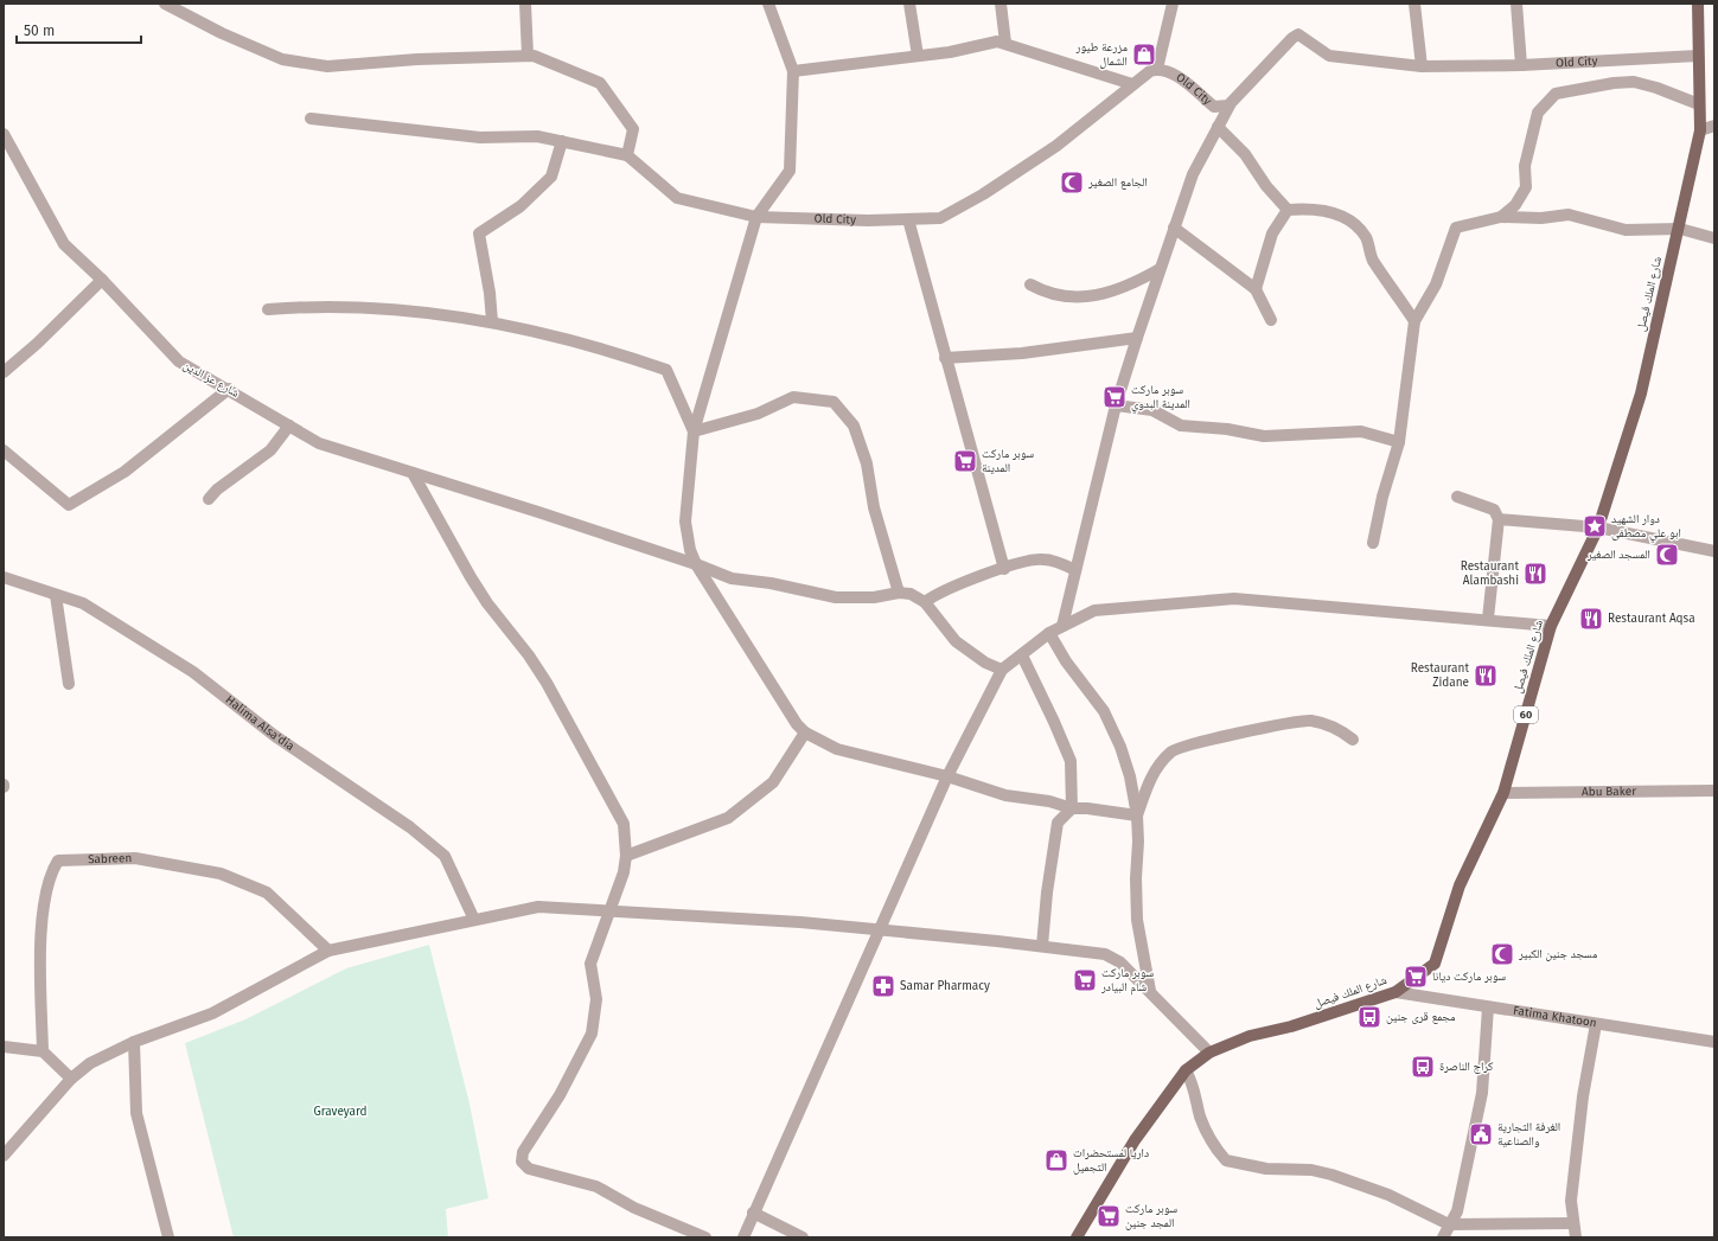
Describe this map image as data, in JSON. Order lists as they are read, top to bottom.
{
  "streets": {
    "main road": ["شارع الملك فيصل", "60"],
    "street": [
      "Old City",
      "شارع عز الدين",
      "Halima Alsa'dia",
      "Abu Baker",
      "Sabreen",
      "Fatima Khatoon"
    ]
  },
  "crossings": [
    ["Old City", "شارع الملك فيصل"],
    ["شارع الملك فيصل", "Abu Baker"],
    ["شارع الملك فيصل", "Fatima Khatoon"]
  ],
  "parks": ["Graveyard"],
  "places": {
    "shop": ["مزرعة طيور الشمال", "داريا لمستحضرات التجميل"],
    "mosque": ["الجامع الصغير", "المسجد الصغير", "مسجد جنين الكبير"],
    "supermarket": [
      "سوبر ماركت المدينة البدوي",
      "سوبر ماركت المدينة",
      "سوبر ماركت ديانا",
      "سوبر ماركت شام البيادر",
      "سوبر ماركت المجد جنين"
    ],
    "place": ["دوار الشهيد ابو علي مصطفى"],
    "restaurant": ["Restaurant Alambashi", "Restaurant Aqsa", "Restaurant Zidane"],
    "pharmacy": ["Samar Pharmacy"],
    "bus stop": ["مجمع قرى جنين", "كراج الناصرة"],
    "public building": ["الغرفة التجارية والصناعية"]
  },
  "scale_bar": "50 m"
}
